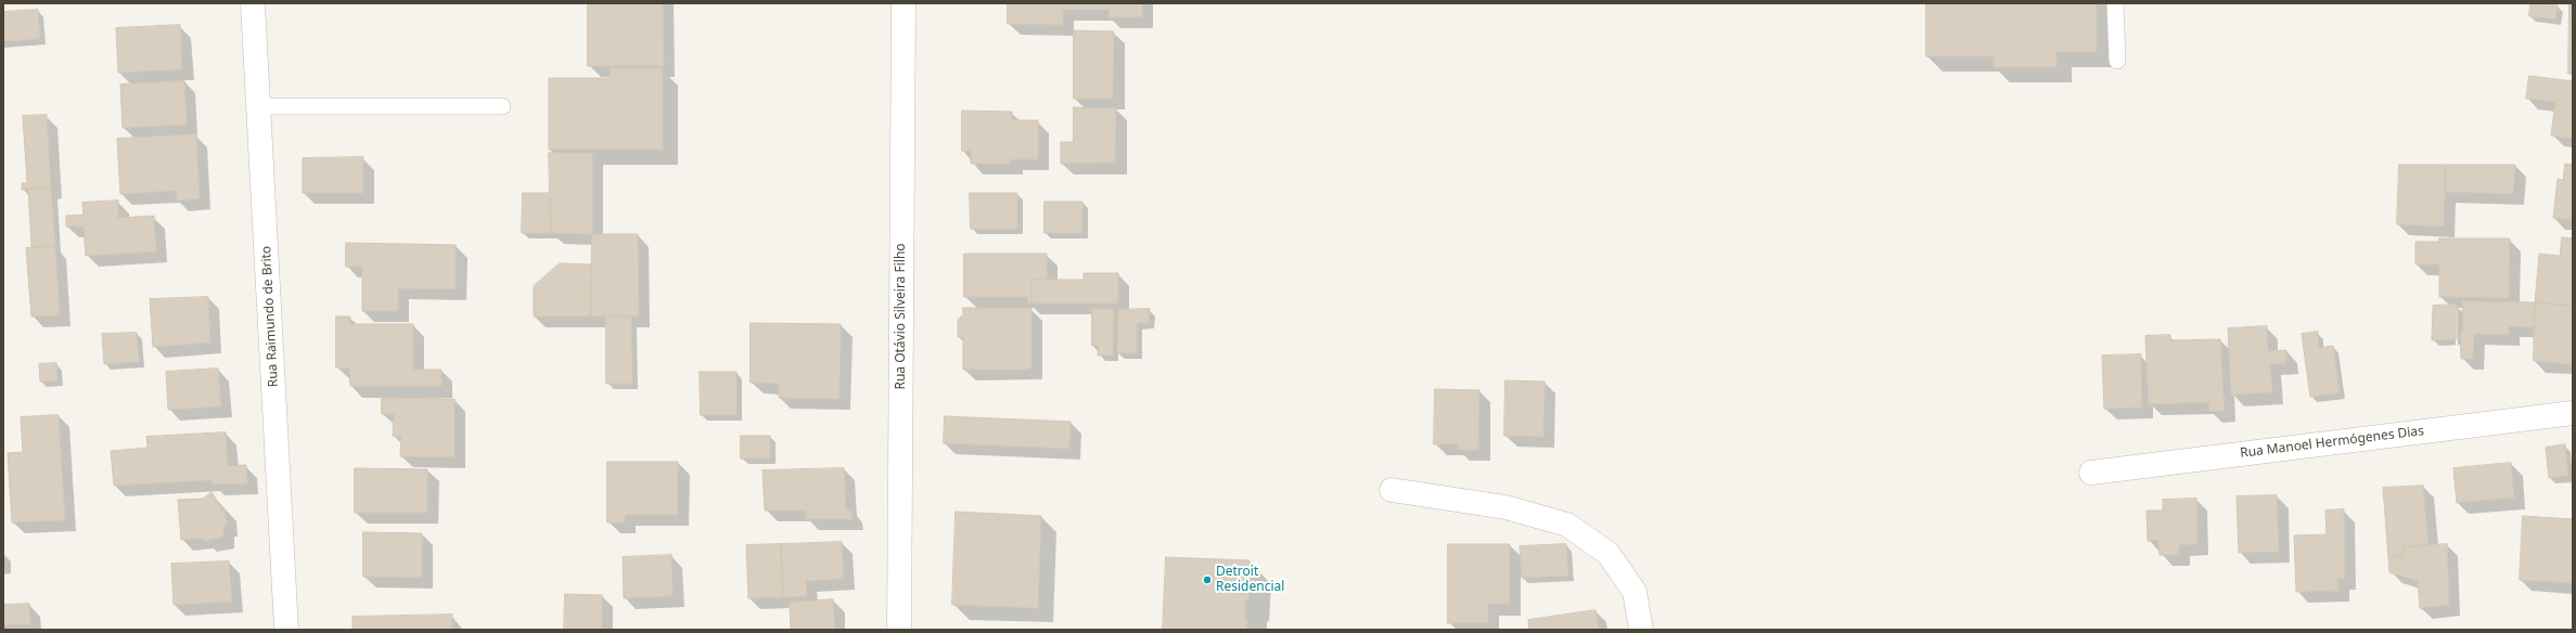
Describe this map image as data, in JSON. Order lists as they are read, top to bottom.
{
  "streets": {
    "street": ["Rua Raimundo de Brito", "Rua Otávio Silveira Filho", "Rua Manoel Hermógenes Dias"]
  },
  "places": ["Detroit Residencial"]
}
